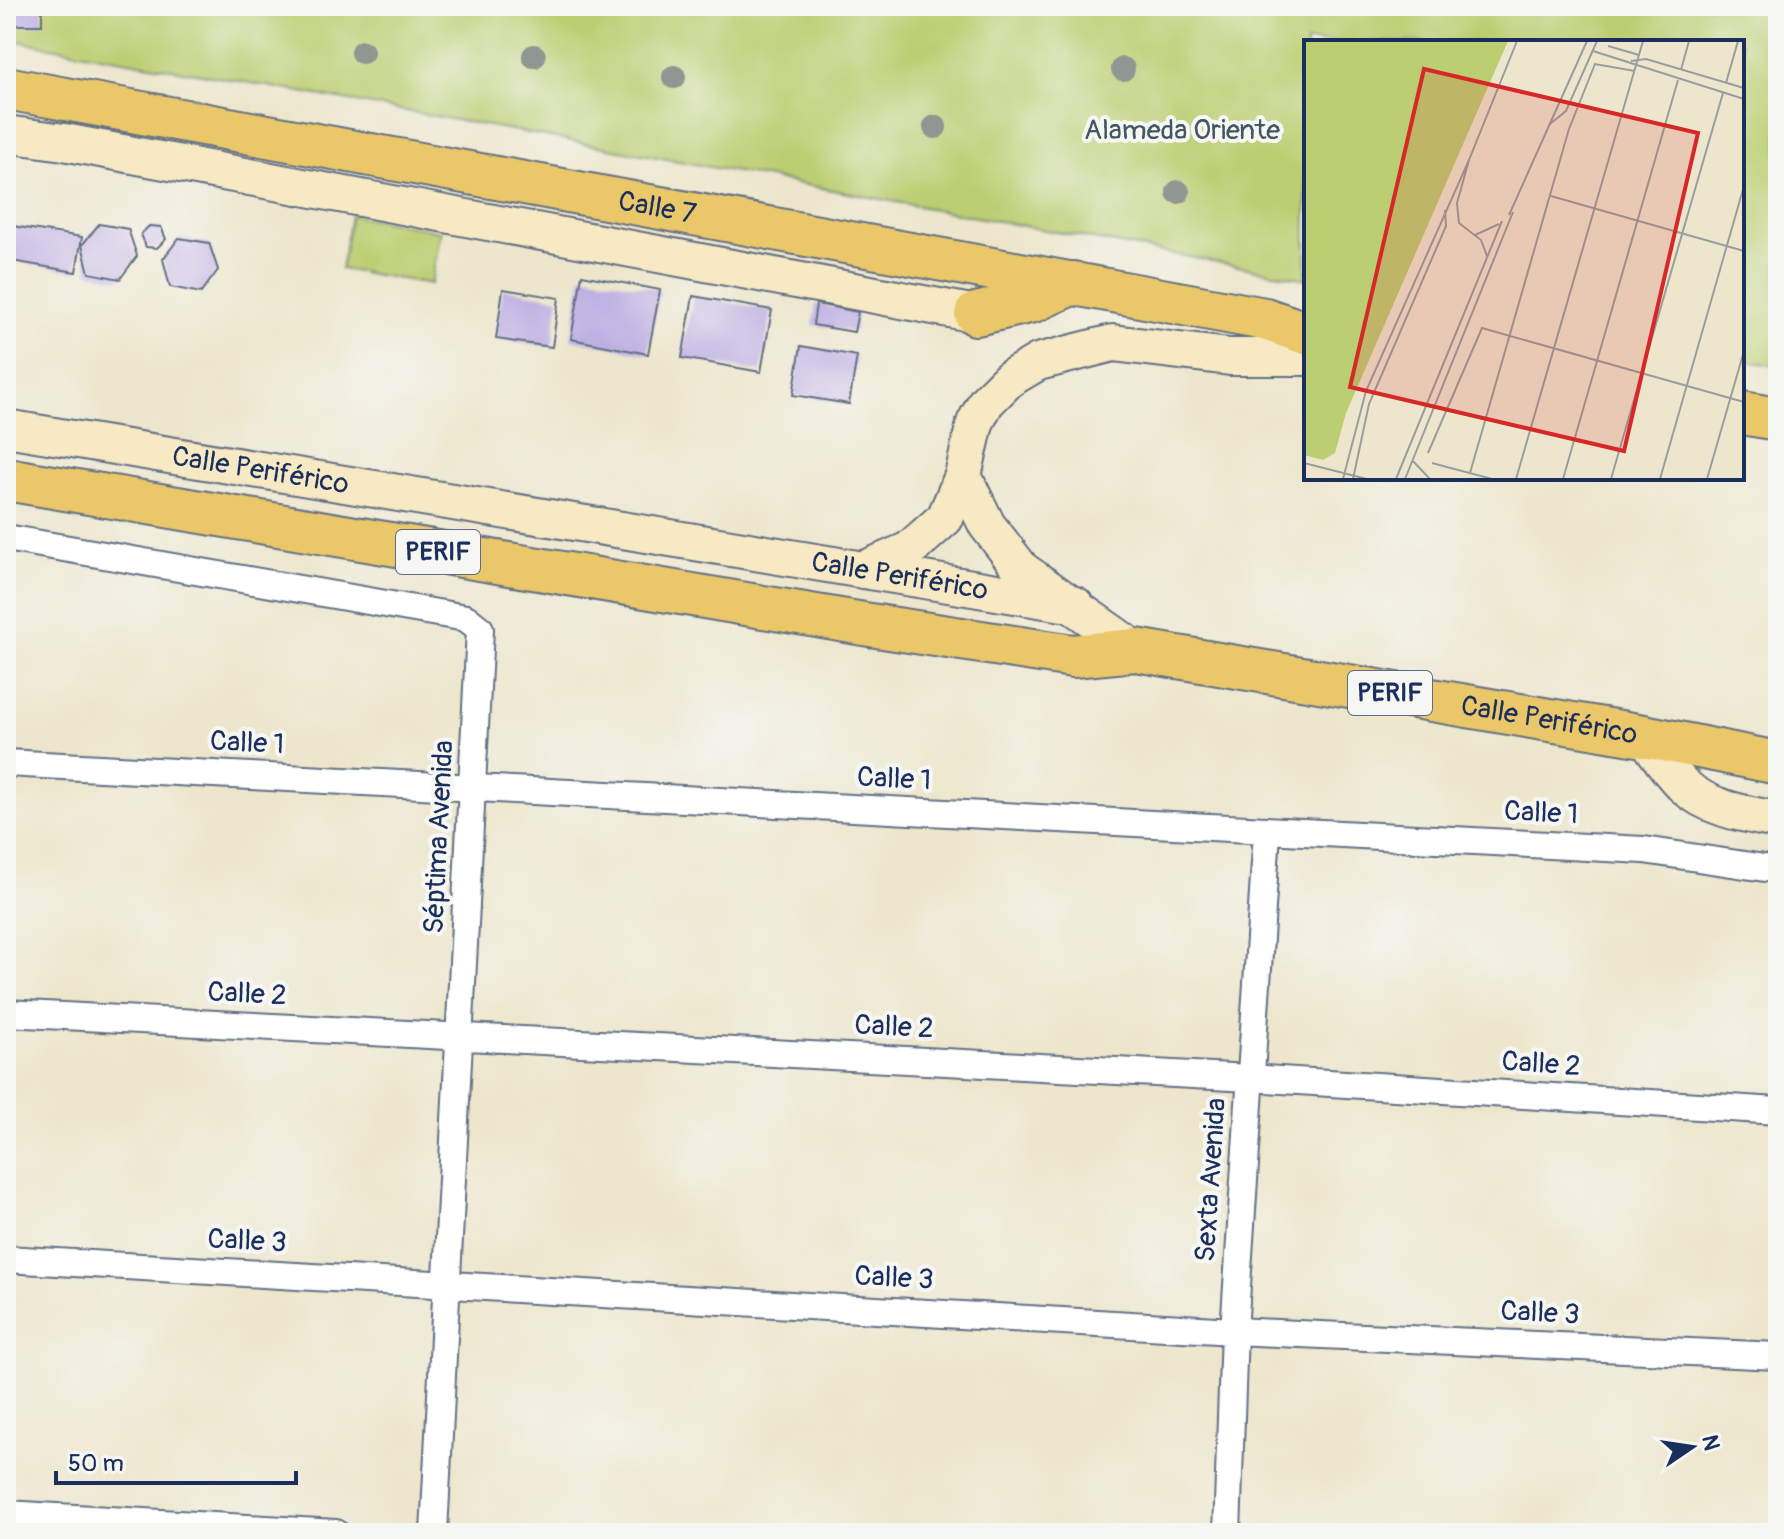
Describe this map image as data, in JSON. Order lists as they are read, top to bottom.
{
  "streets": {
    "main road": ["Calle 7", "Calle Periférico", "PERIF"],
    "street": [
      "Calle 1",
      "Séptima Avenida",
      "Calle 2",
      "Sexta Avenida",
      "Calle 3"
    ]
  },
  "crossings": [
    ["Calle Periférico", "PERIF"],
    ["Calle 1", "Séptima Avenida"],
    ["Calle 1", "Sexta Avenida"],
    ["Séptima Avenida", "Calle 2"],
    ["Séptima Avenida", "Calle 3"],
    ["Calle 2", "Sexta Avenida"],
    ["Sexta Avenida", "Calle 3"]
  ],
  "parks": ["Alameda Oriente"],
  "scale_bar": "50 m",
  "north": "right"
}
